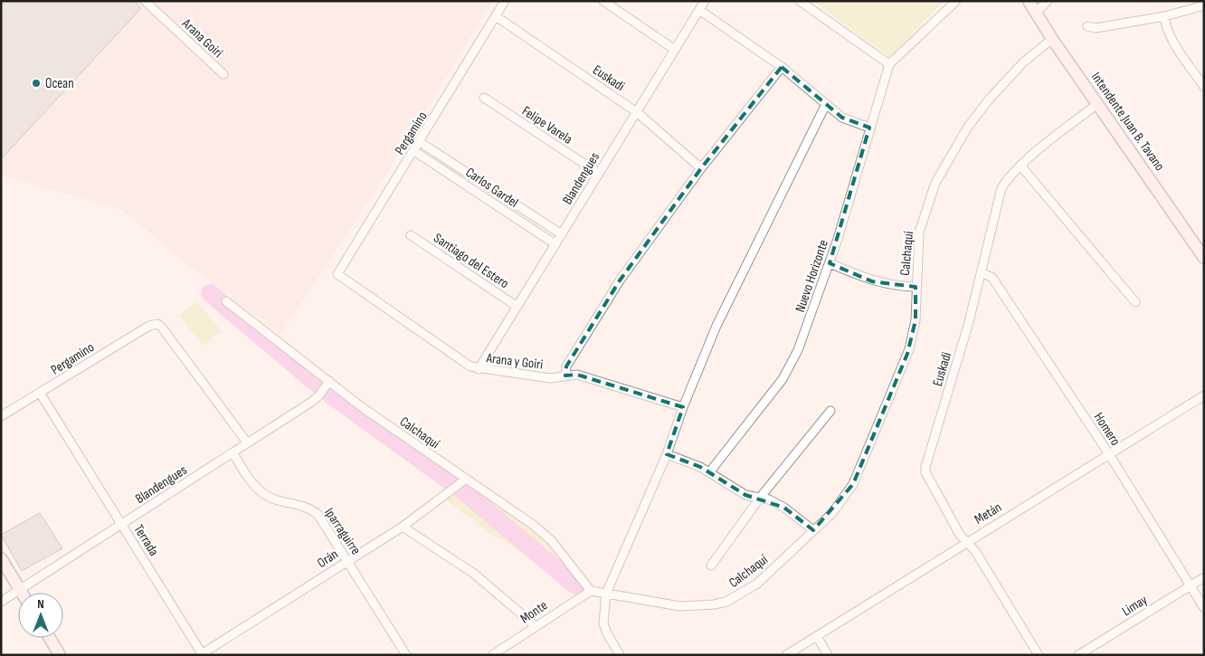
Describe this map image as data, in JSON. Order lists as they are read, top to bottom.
{
  "streets": {
    "street": [
      "Arana Goiri",
      "Euskadi",
      "Intendente Juan B. Tavano",
      "Felipe Varela",
      "Pergamino",
      "Blandengues",
      "Carlos Gardel",
      "Calchaquí",
      "Santiago del Estero",
      "Nuevo Horizonte",
      "Arana y Goiri",
      "Homero",
      "Metán",
      "Iparraguirre",
      "Terrada",
      "Orán",
      "Limay",
      "Monte"
    ]
  },
  "crossings": [
    ["Euskadi", "Intendente Juan B. Tavano"],
    ["Euskadi", "Pergamino"],
    ["Euskadi", "Blandengues"],
    ["Euskadi", "Homero"],
    ["Euskadi", "Metán"],
    ["Intendente Juan B. Tavano", "Calchaquí"],
    ["Felipe Varela", "Blandengues"],
    ["Pergamino", "Blandengues"],
    ["Pergamino", "Carlos Gardel"],
    ["Pergamino", "Arana y Goiri"],
    ["Pergamino", "Terrada"],
    ["Blandengues", "Carlos Gardel"],
    ["Blandengues", "Calchaquí"],
    ["Blandengues", "Santiago del Estero"],
    ["Blandengues", "Arana y Goiri"],
    ["Blandengues", "Iparraguirre"],
    ["Blandengues", "Terrada"],
    ["Calchaquí", "Orán"],
    ["Calchaquí", "Monte"],
    ["Homero", "Metán"],
    ["Homero", "Limay"],
    ["Iparraguirre", "Orán"],
    ["Terrada", "Orán"]
  ],
  "places": ["Ocean"],
  "north": "top"
}
